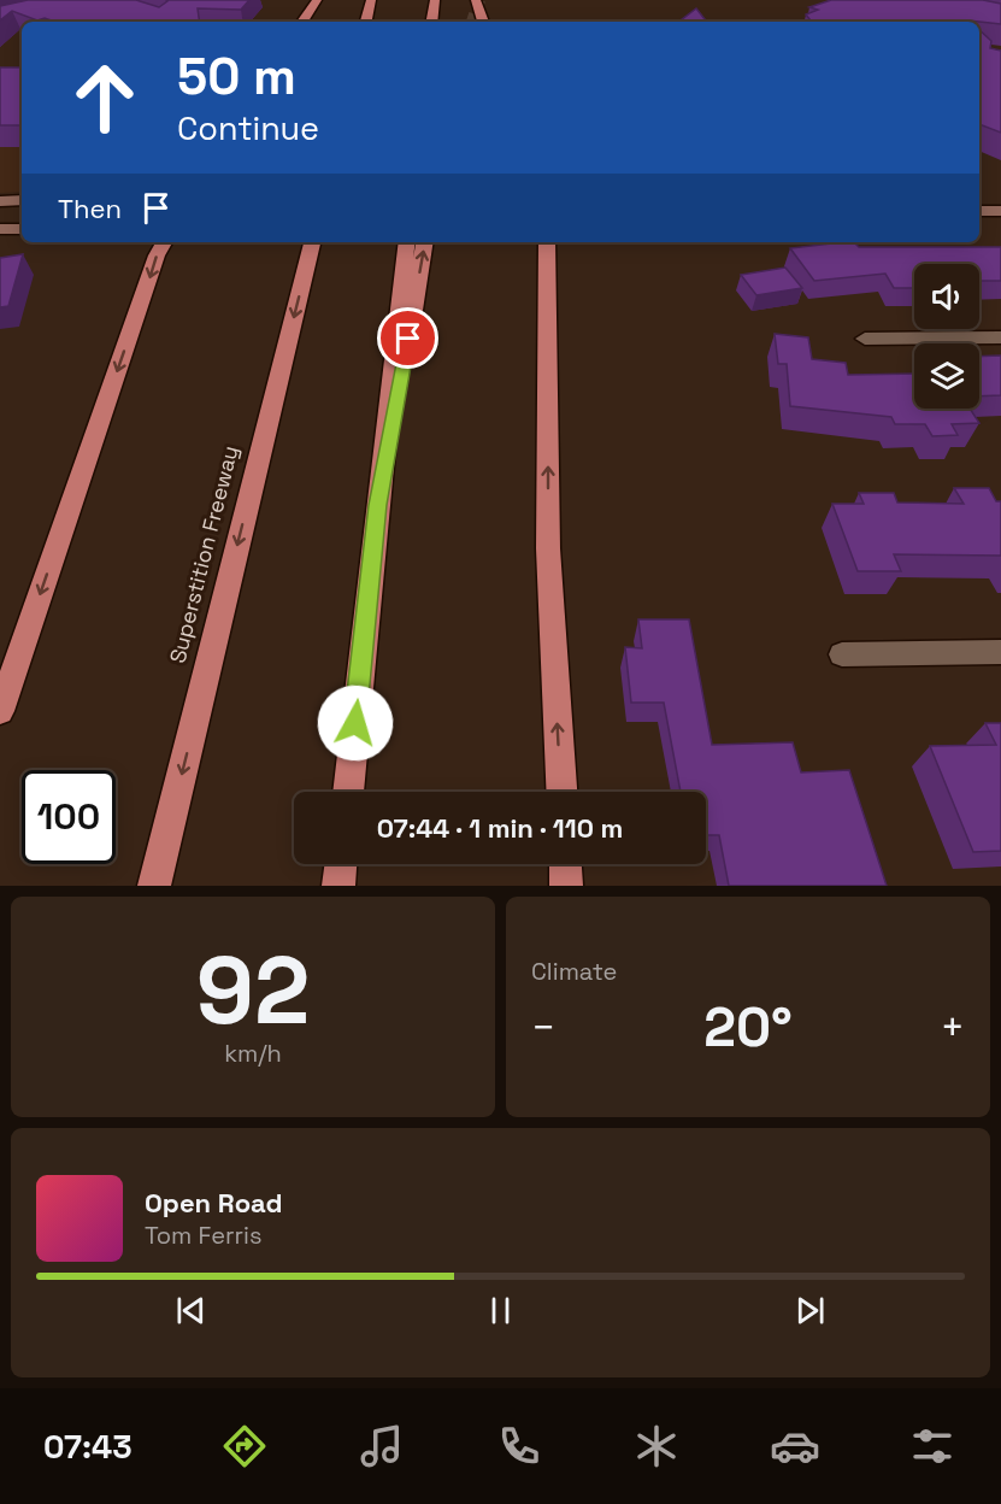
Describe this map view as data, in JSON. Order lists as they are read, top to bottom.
{
  "streets": {
    "highway": ["Superstition Freeway"]
  },
  "page": {
    "turn": ["50 m", "Continue"],
    "then": "Then",
    "limit": "100",
    "trip": "07:44 · 1 min · 110 m",
    "tile": [
      ["92", "km/h"],
      "Climate"
    ],
    "heat": ["−", "20°", "+"],
    "song": ["Open Road", "Tom Ferris"],
    "tabs": "07:43"
  }
}
